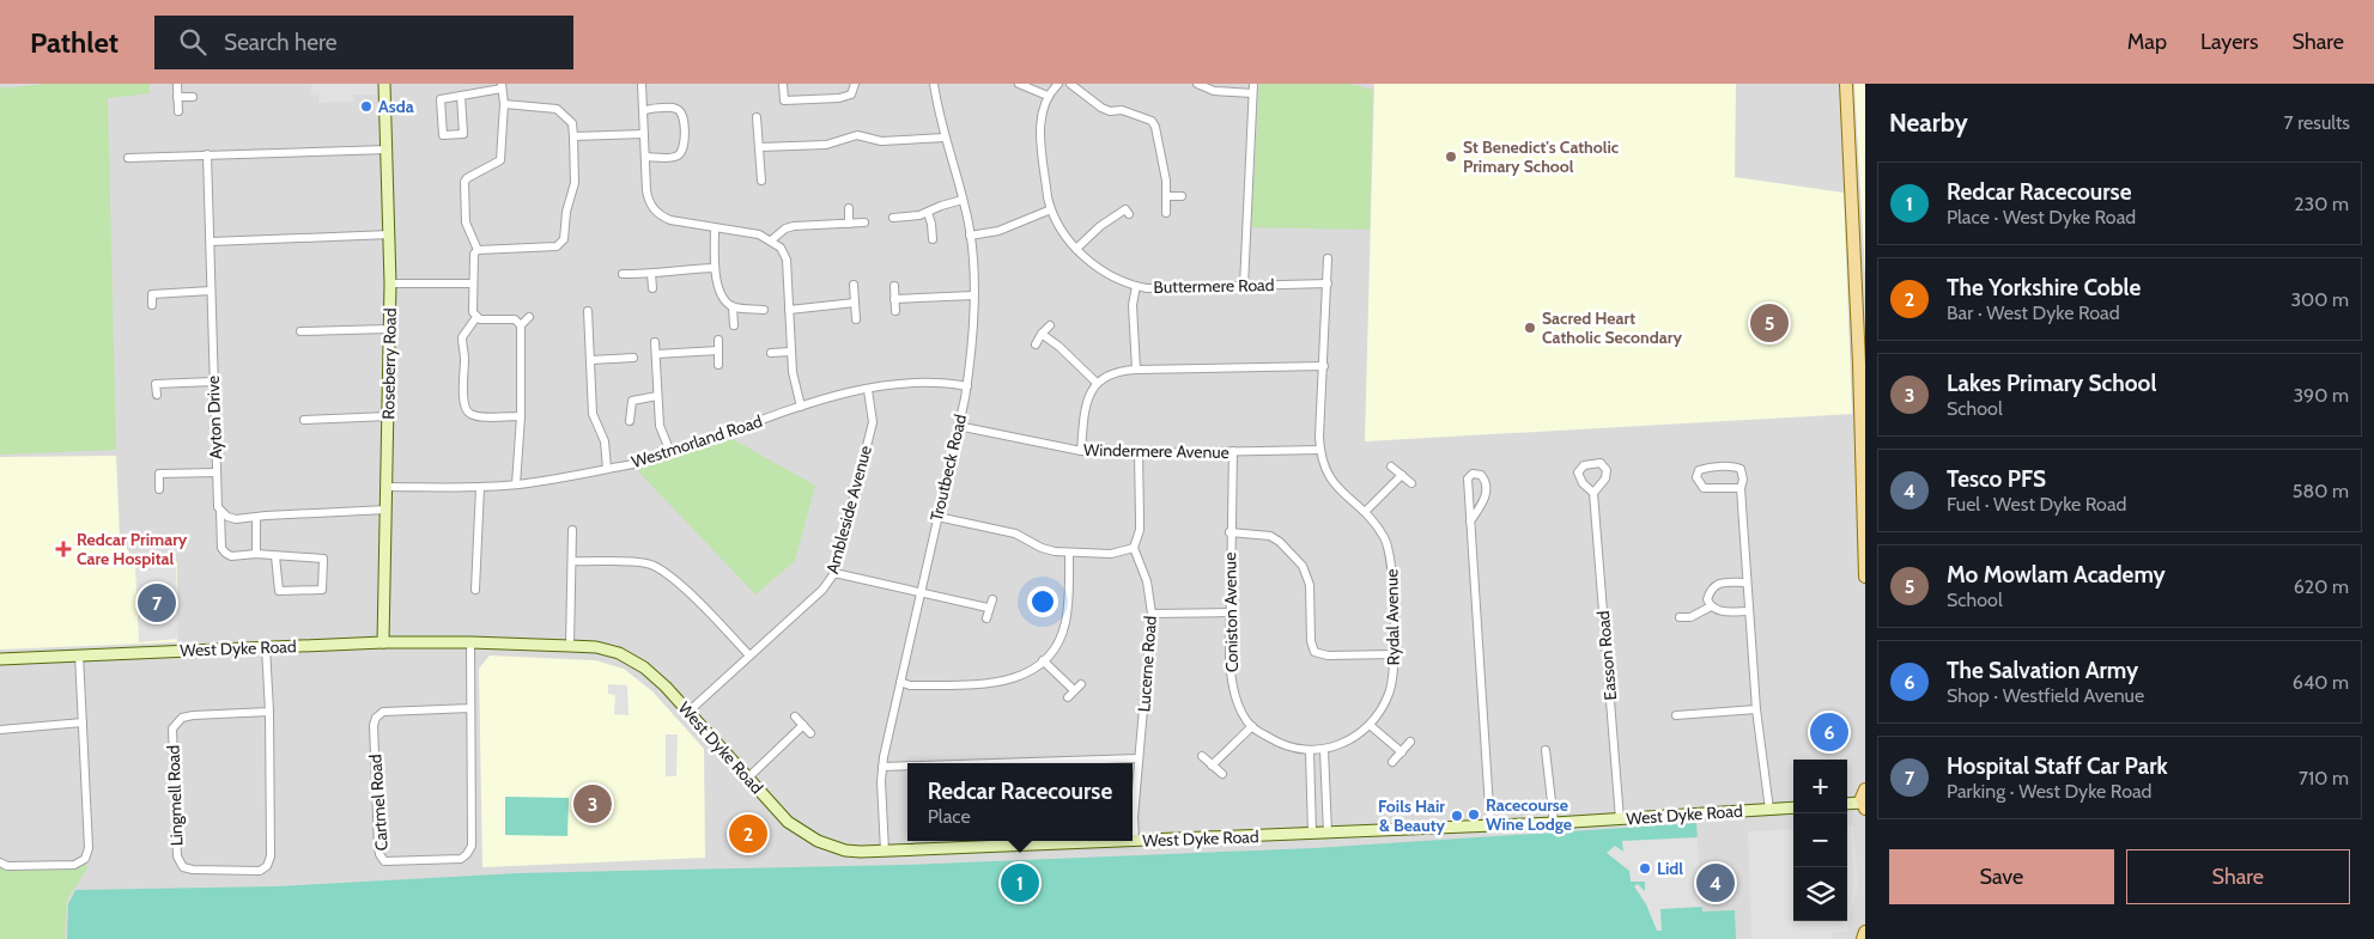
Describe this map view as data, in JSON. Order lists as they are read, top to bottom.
{
  "streets": {
    "street": [
      "Buttermere Road",
      "Roseberry Road",
      "Ayton Drive",
      "Westmorland Road",
      "Windermere Avenue",
      "Troutbeck Road",
      "Ambleside Avenue",
      "Coniston Avenue",
      "Rydal Avenue",
      "West Dyke Road",
      "Easson Road",
      "Lucerne Road",
      "Lingmell Road",
      "Cartmel Road"
    ]
  },
  "crossings": [
    ["Buttermere Road", "Rydal Avenue"],
    ["Roseberry Road", "Westmorland Road"],
    ["Roseberry Road", "West Dyke Road"],
    ["Westmorland Road", "Troutbeck Road"],
    ["Westmorland Road", "Ambleside Avenue"],
    ["Windermere Avenue", "Troutbeck Road"],
    ["Windermere Avenue", "Coniston Avenue"],
    ["Windermere Avenue", "Rydal Avenue"],
    ["Troutbeck Road", "West Dyke Road"],
    ["Ambleside Avenue", "West Dyke Road"],
    ["Coniston Avenue", "Rydal Avenue"],
    ["West Dyke Road", "Easson Road"],
    ["West Dyke Road", "Lucerne Road"],
    ["West Dyke Road", "Lingmell Road"],
    ["West Dyke Road", "Cartmel Road"]
  ],
  "places": {
    "other": [
      "Asda",
      "St Benedict's Catholic Primary School",
      "Sacred Heart Catholic Secondary",
      "Racecourse Wine Lodge",
      "Foils Hair & Beauty",
      "Lidl"
    ],
    "health": ["Redcar Primary Care Hospital"]
  },
  "page": {
    "header": "Pathlet",
    "search": "Search here",
    "nav": ["Map", "Layers", "Share"],
    "heading": ["Nearby", "7 results"],
    "list": [
      {
        "mark": "1",
        "name": "Redcar Racecourse",
        "note": "Place · West Dyke Road",
        "value": "230 m"
      },
      {
        "mark": "2",
        "name": "The Yorkshire Coble",
        "note": "Bar · West Dyke Road",
        "value": "300 m"
      },
      {
        "mark": "3",
        "name": "Lakes Primary School",
        "note": "School",
        "value": "390 m"
      },
      {
        "mark": "4",
        "name": "Tesco PFS",
        "note": "Fuel · West Dyke Road",
        "value": "580 m"
      },
      {
        "mark": "5",
        "name": "Mo Mowlam Academy",
        "note": "School",
        "value": "620 m"
      },
      {
        "mark": "6",
        "name": "The Salvation Army",
        "note": "Shop · Westfield Avenue",
        "value": "640 m"
      },
      {
        "mark": "7",
        "name": "Hospital Staff Car Park",
        "note": "Parking · West Dyke Road",
        "value": "710 m"
      }
    ],
    "pins": [
      "5",
      "7",
      "6",
      "3",
      "2",
      "1",
      "4"
    ],
    "map_buttons": ["+", "−"],
    "popup": ["Redcar Racecourse", "Place"],
    "buttons": ["Save", "Share"]
  }
}
